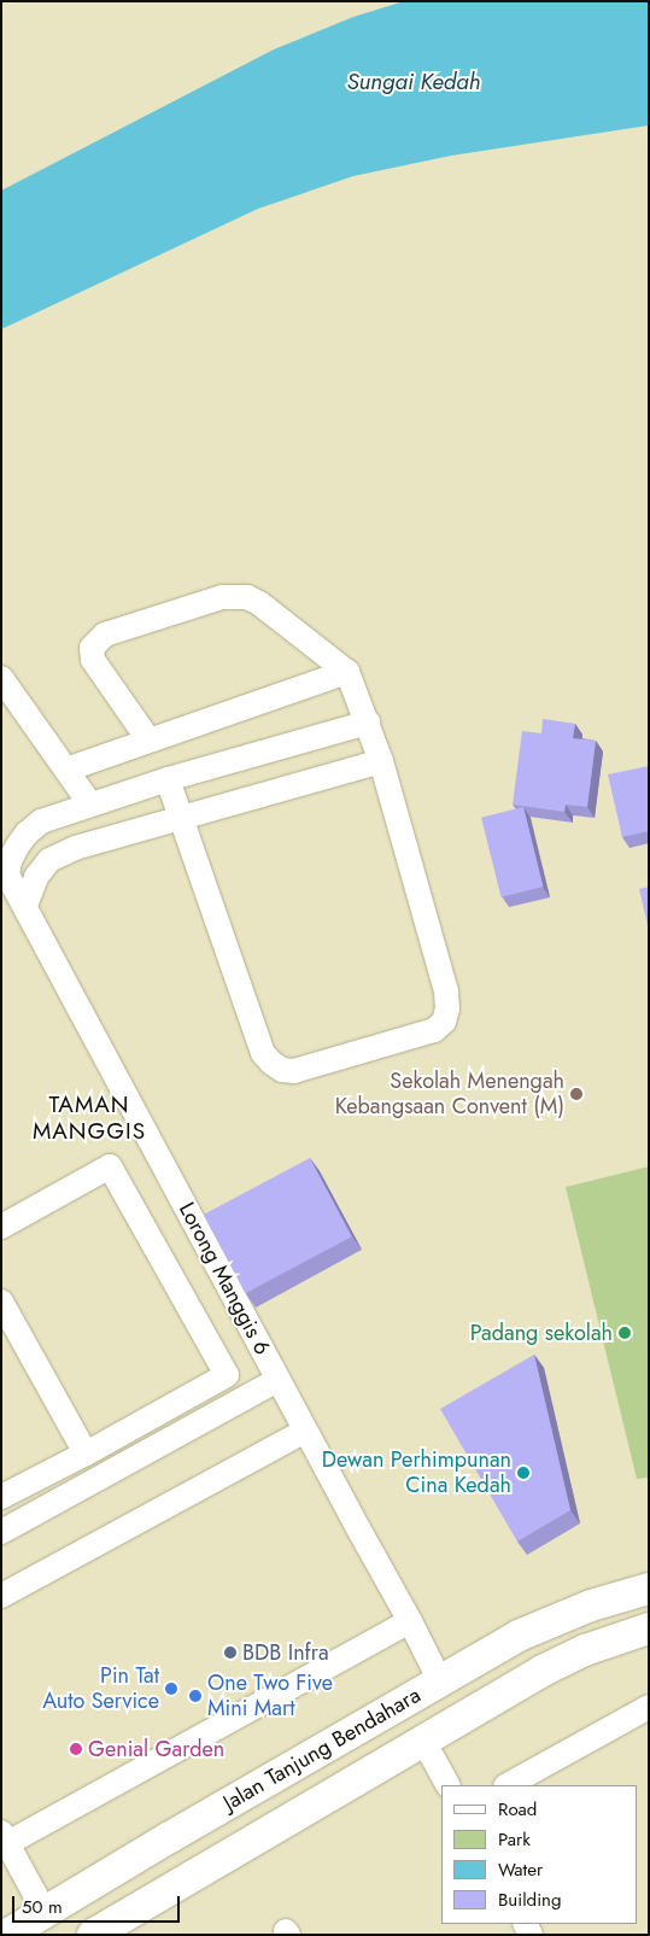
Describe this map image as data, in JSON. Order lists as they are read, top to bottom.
{
  "streets": {
    "main road": ["Jalan Tanjung Bendahara"],
    "street": ["Lorong Manggis 6"]
  },
  "crossings": [
    ["Lorong Manggis 6", "Jalan Tanjung Bendahara"]
  ],
  "districts": ["TAMAN MANGGIS"],
  "water": ["Sungai Kedah"],
  "places": [
    "Sekolah Menengah Kebangsaan Convent (M)",
    "Padang sekolah",
    "Dewan Perhimpunan Cina Kedah",
    "BDB Infra",
    "Pin Tat Auto Service",
    "One Two Five Mini Mart",
    "Genial Garden"
  ],
  "legend": [
    "Road",
    "Park",
    "Water",
    "Building"
  ],
  "scale_bar": "50 m"
}
